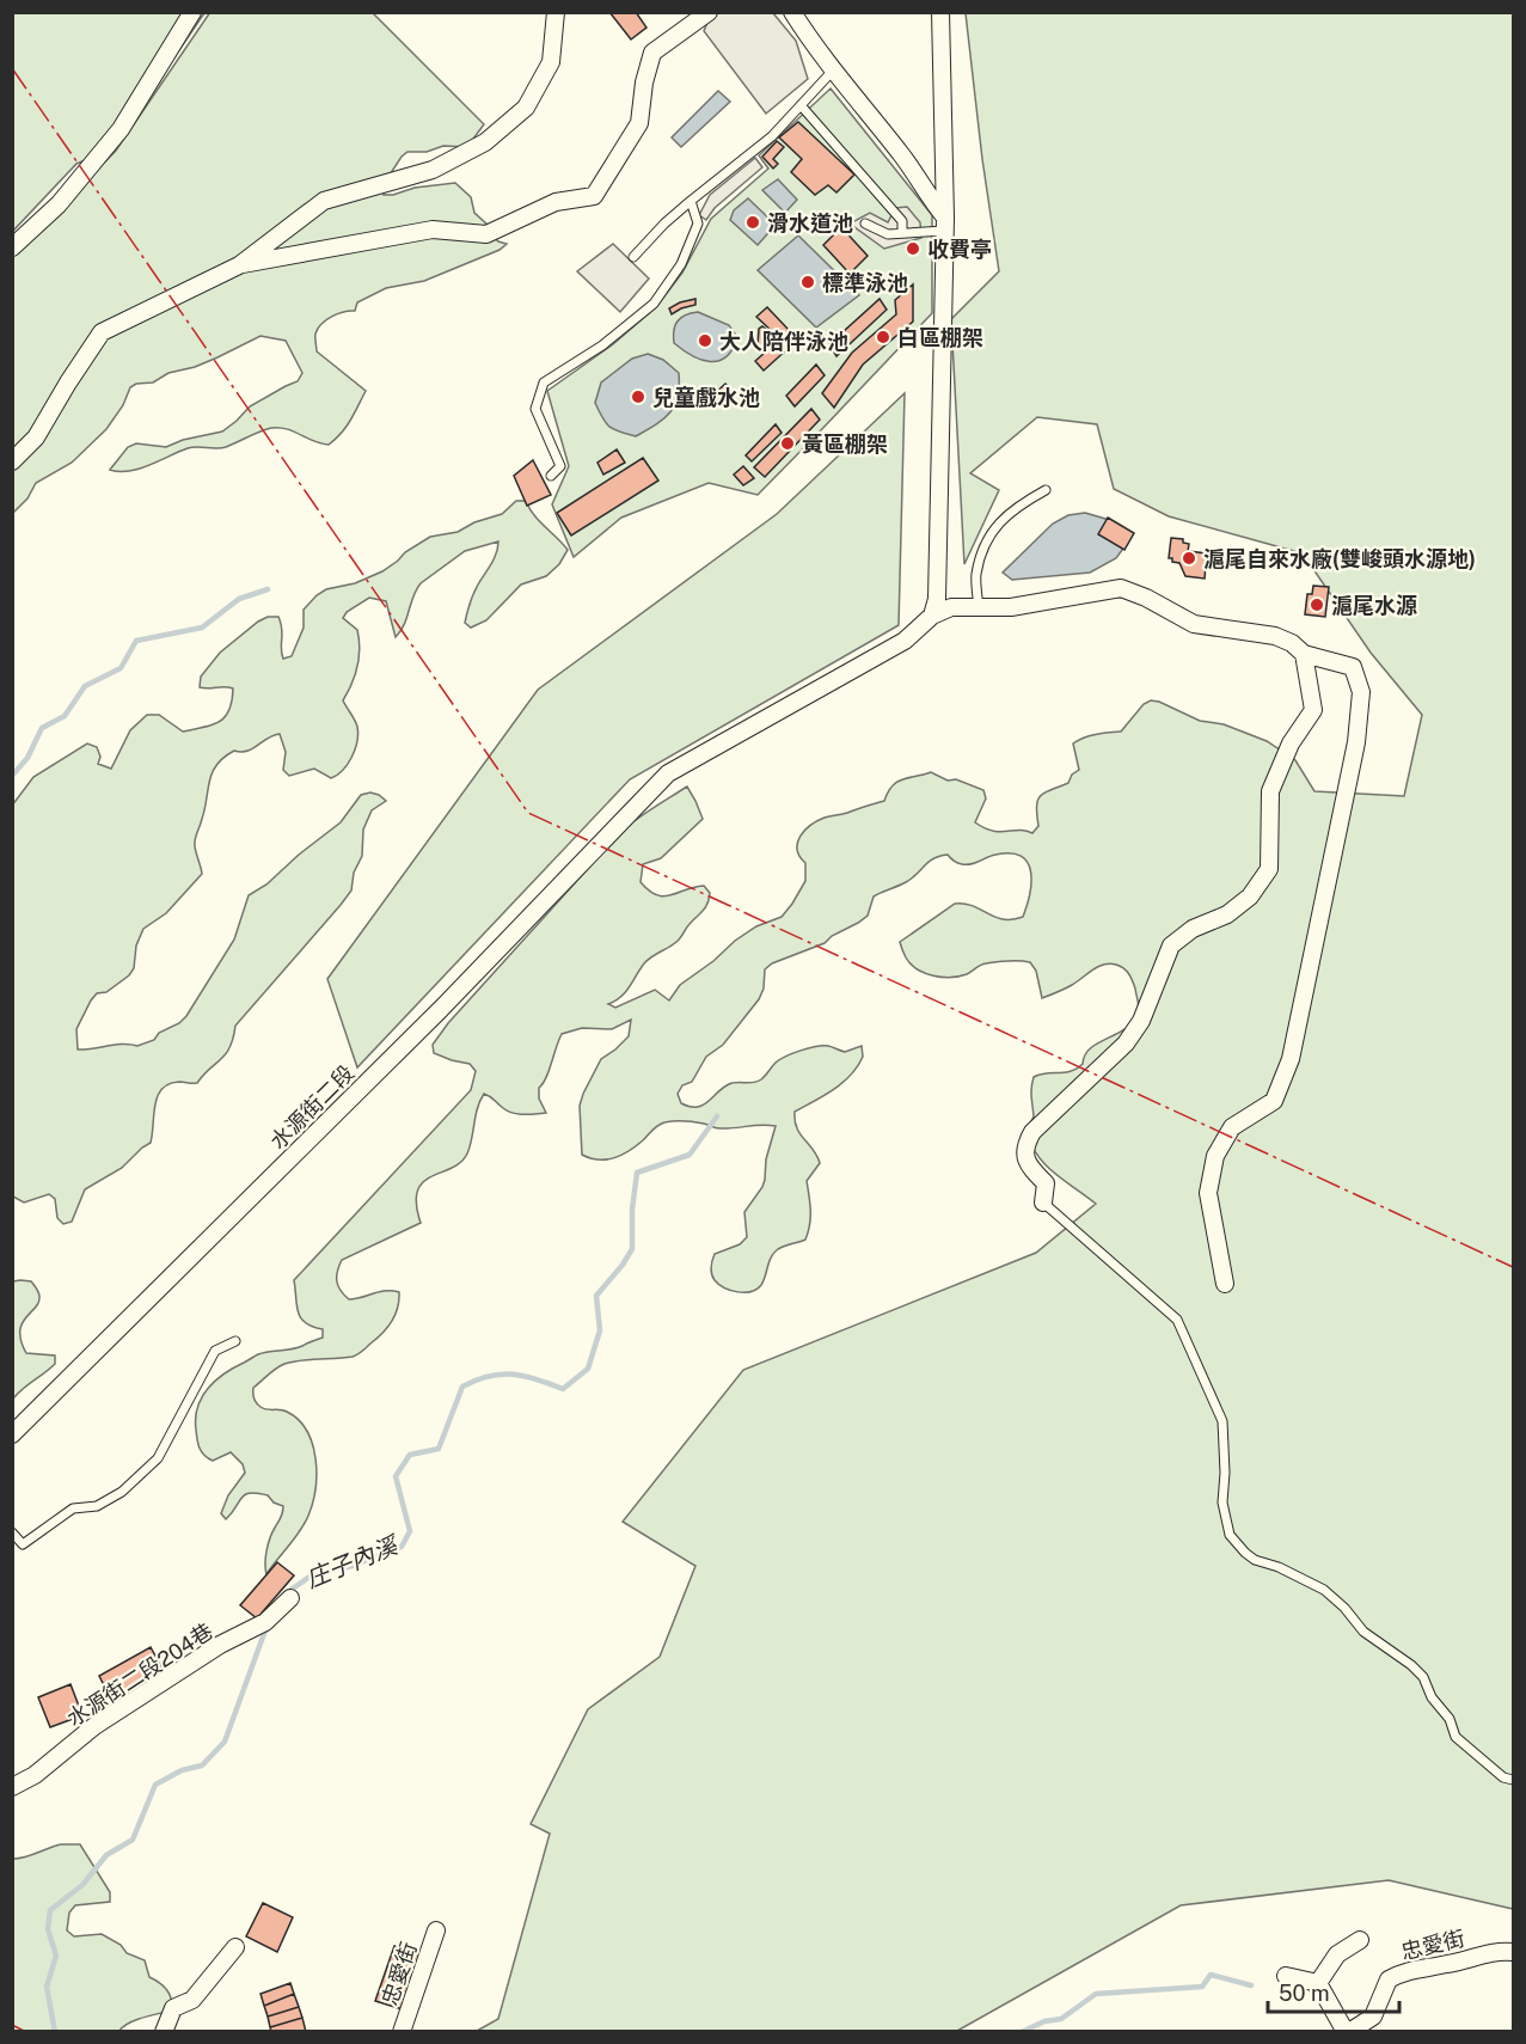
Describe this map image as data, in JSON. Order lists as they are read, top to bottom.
{
  "streets": {
    "street": ["水源街二段", "水源街二段204巷", "忠愛街"]
  },
  "water": ["庄子內溪"],
  "places": [
    "滑水道池",
    "收費亭",
    "標準泳池",
    "白區棚架",
    "大人陪伴泳池",
    "兒童戲水池",
    "黃區棚架",
    "滬尾自來水廠(雙峻頭水源地)",
    "滬尾水源"
  ],
  "scale_bar": "50 m"
}
